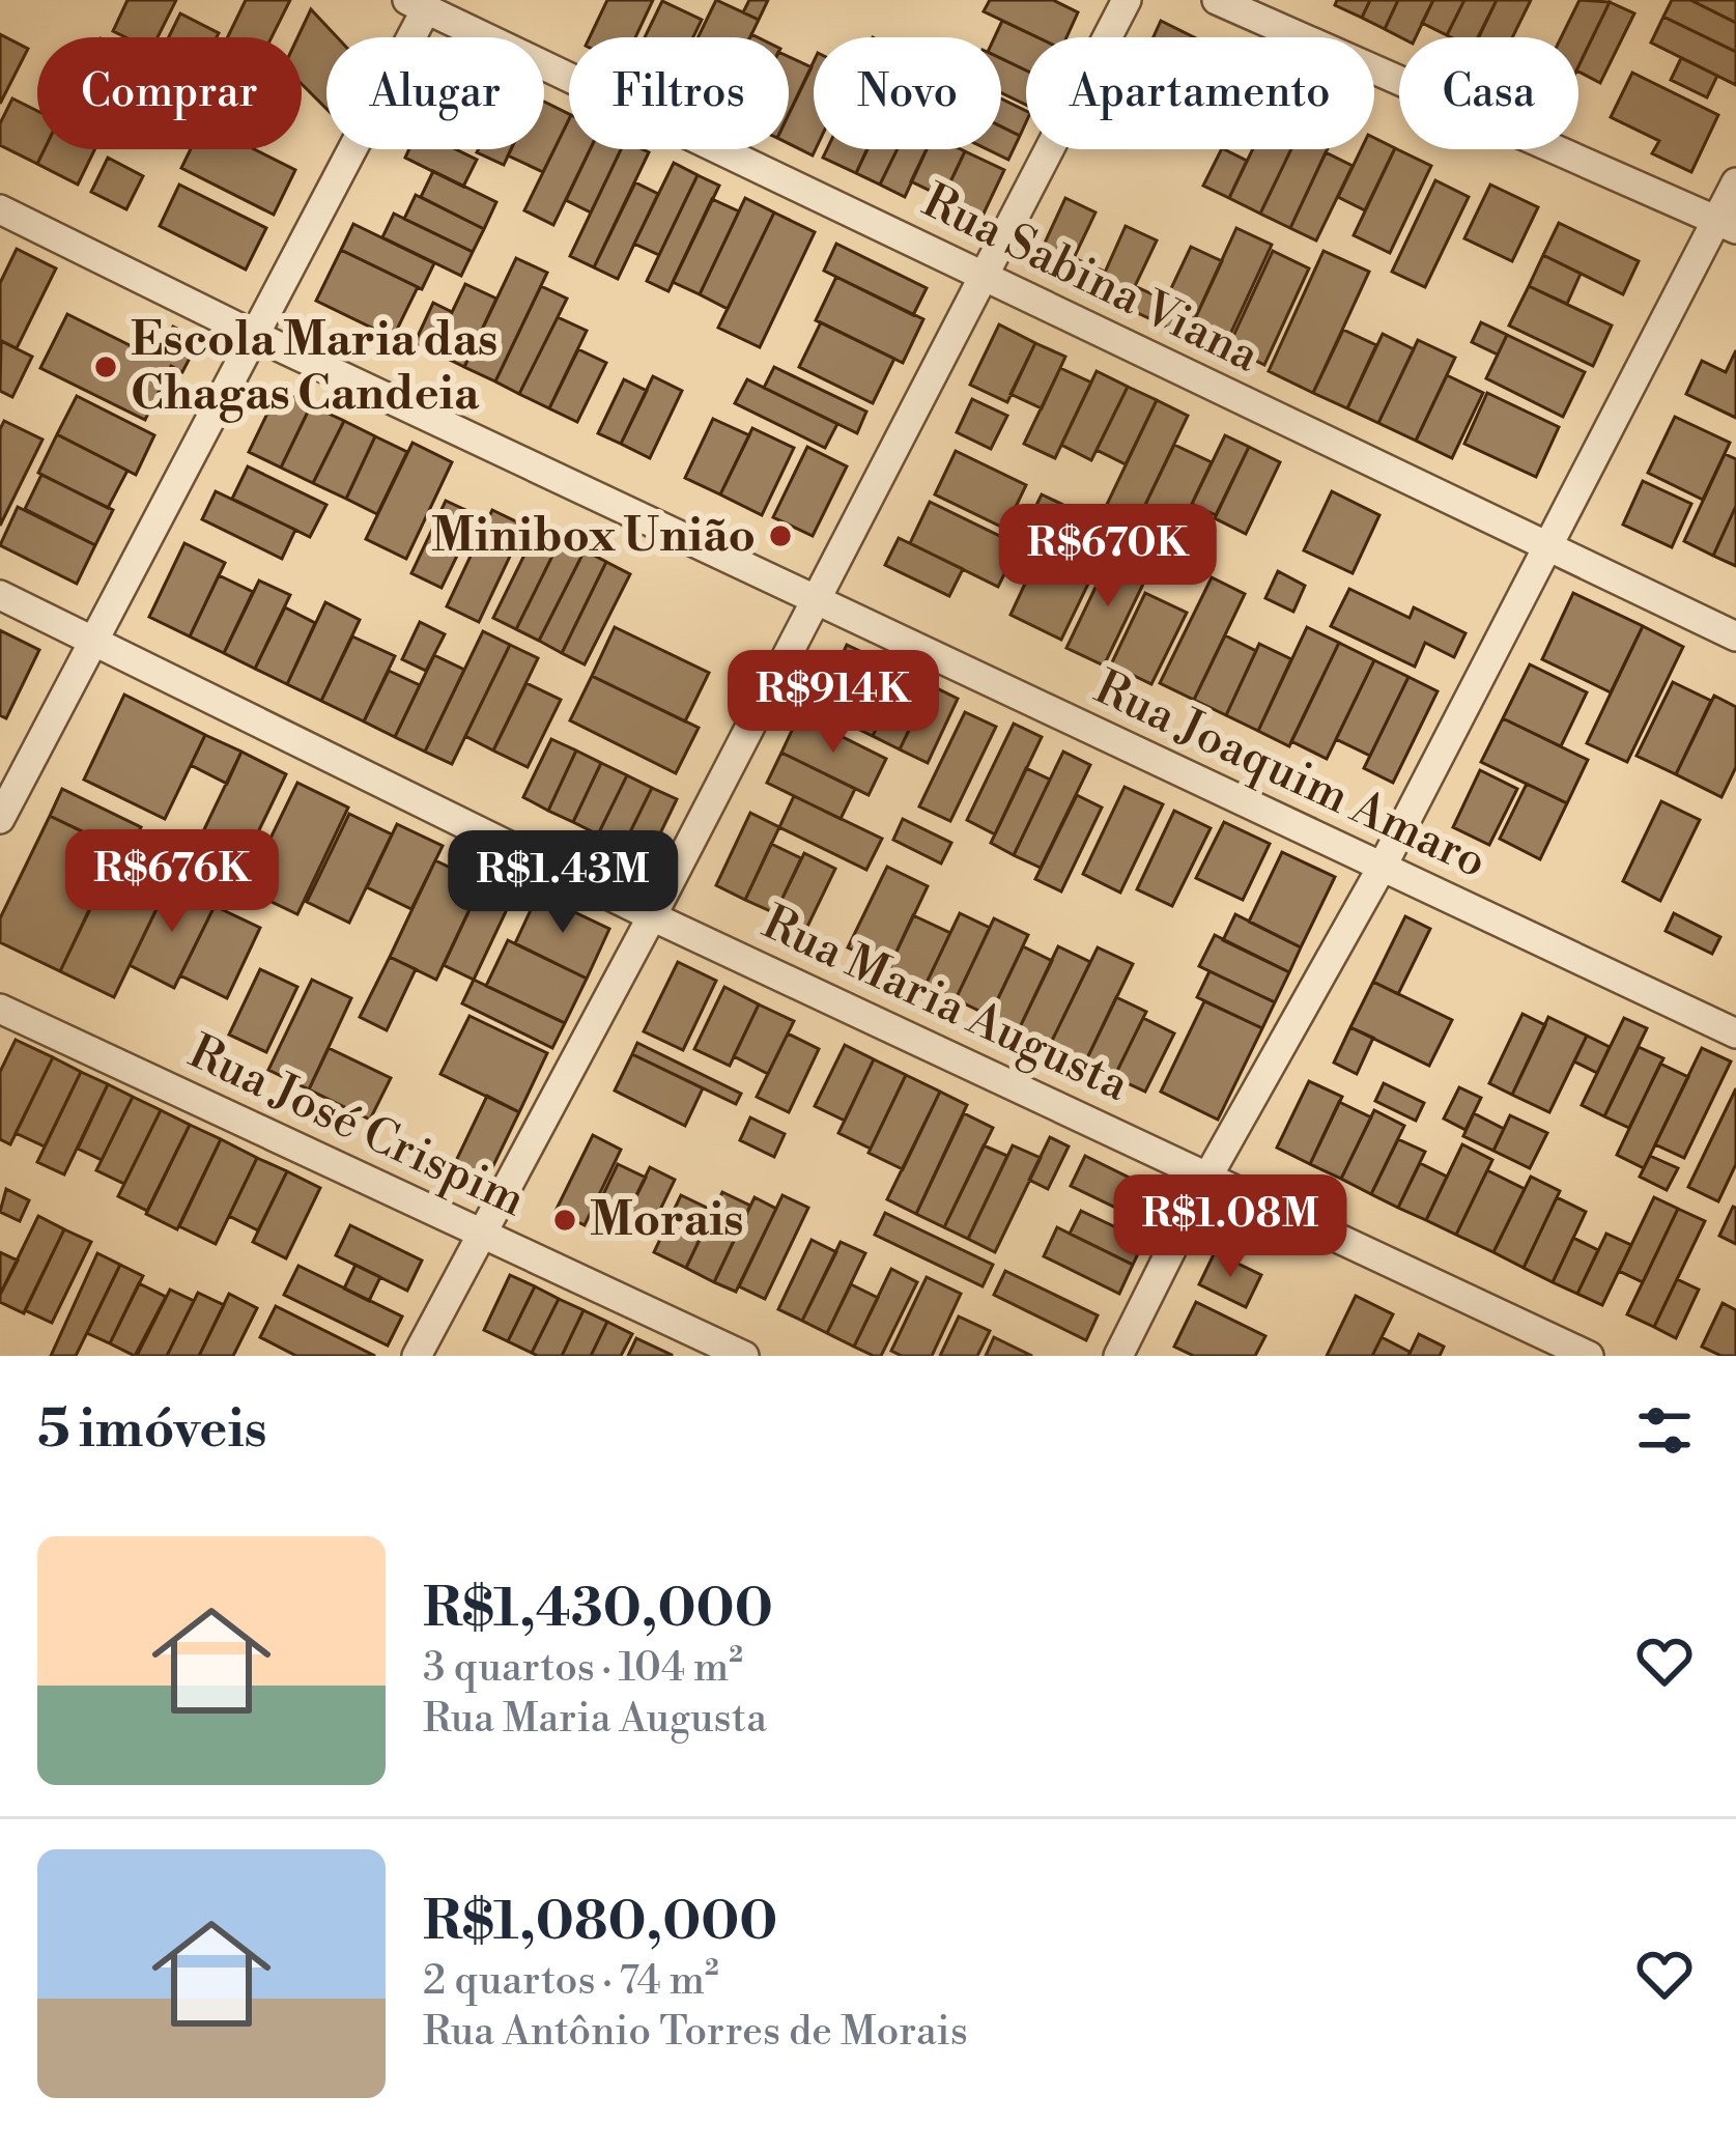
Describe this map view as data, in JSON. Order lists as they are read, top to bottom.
{
  "streets": {
    "street": [
      "Rua Sabina Viana",
      "Rua Joaquim Amaro",
      "Rua Maria Augusta",
      "Rua José Crispim"
    ]
  },
  "places": ["Escola Maria das Chagas Candeia", "Minibox União", "Morais"],
  "page": {
    "chip": [
      "Comprar",
      "Alugar",
      "Filtros",
      "Novo",
      "Apartamento",
      "Casa"
    ],
    "price": [
      "R$670K",
      "R$914K",
      "R$676K",
      "R$1.43M",
      "R$1.08M"
    ],
    "heading": "5 imóveis",
    "list": [
      {
        "name": "R$1,430,000",
        "note": "3 quartos · 104 m² · Rua Maria Augusta"
      },
      {
        "name": "R$1,080,000",
        "note": "2 quartos · 74 m² · Rua Antônio Torres de Morais"
      }
    ]
  }
}
